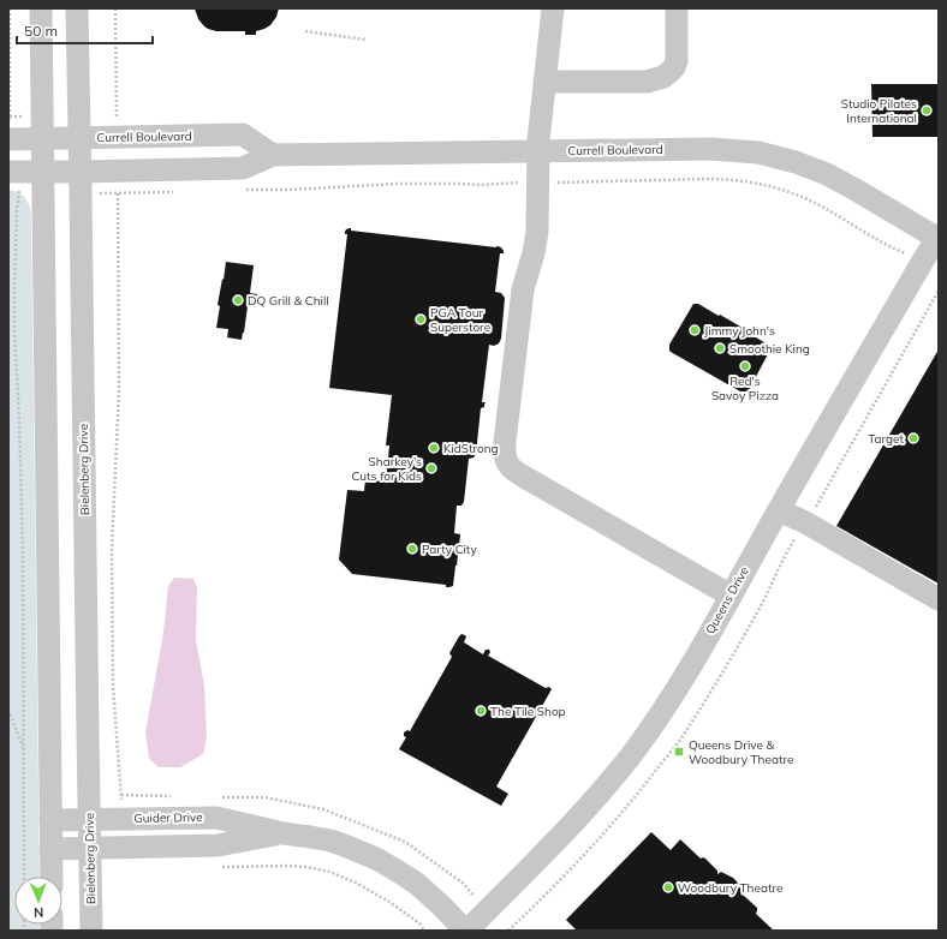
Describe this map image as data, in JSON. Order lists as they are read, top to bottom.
{
  "streets": {
    "street": [
      "Currell Boulevard",
      "Bielenberg Drive",
      "Queens Drive",
      "Guider Drive"
    ]
  },
  "crossings": [
    ["Currell Boulevard", "Bielenberg Drive"],
    ["Currell Boulevard", "Queens Drive"],
    ["Bielenberg Drive", "Guider Drive"],
    ["Queens Drive", "Guider Drive"]
  ],
  "places": {
    "other": [
      "Studio Pilates International",
      "DQ Grill & Chill",
      "PGA Tour Superstore",
      "Jimmy John's",
      "Smoothie King",
      "Red's Savoy Pizza",
      "Target",
      "KidStrong",
      "Sharkey’s Cuts for Kids",
      "Party City",
      "The Tile Shop",
      "Woodbury Theatre"
    ],
    "transit": ["Queens Drive & Woodbury Theatre"]
  },
  "scale_bar": "50 m",
  "north": "bottom"
}
